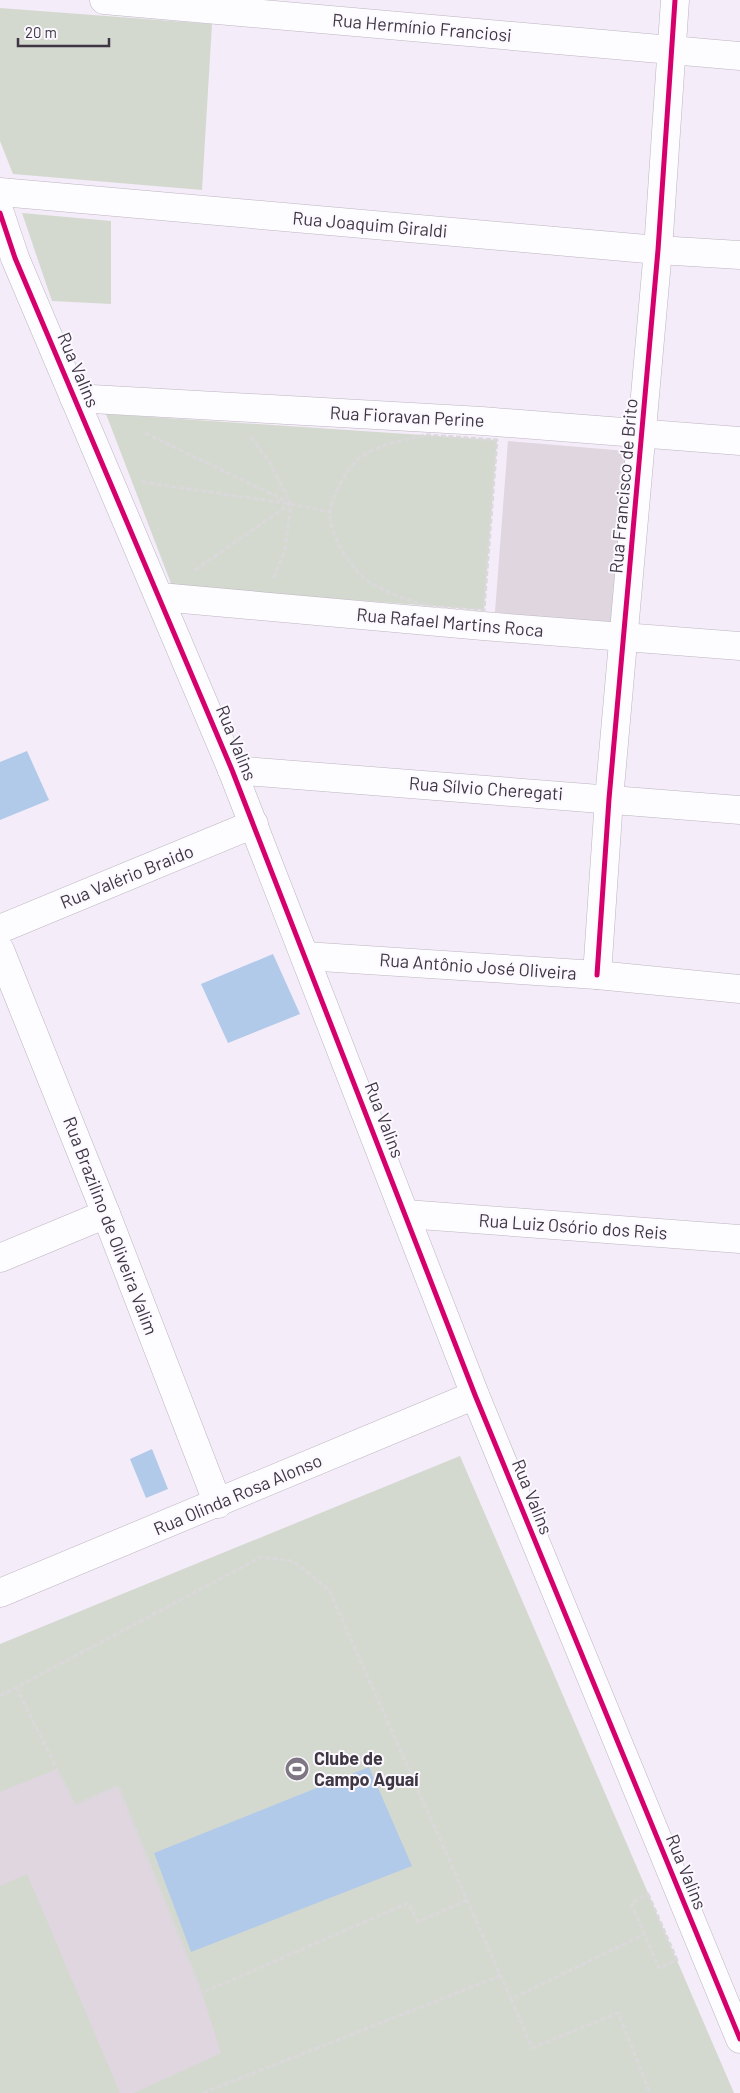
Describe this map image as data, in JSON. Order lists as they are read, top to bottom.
{
  "streets": {
    "street": [
      "Rua Hermínio Franciosi",
      "Rua Joaquim Giraldi",
      "Rua Valins",
      "Rua Fioravan Perine",
      "Rua Francisco de Brito",
      "Rua Rafael Martins Roca",
      "Rua Sílvio Cheregati",
      "Rua Valério Braido",
      "Rua Antônio José Oliveira",
      "Rua Brazilino de Oliveira Valim",
      "Rua Luiz Osório dos Reis",
      "Rua Olinda Rosa Alonso"
    ]
  },
  "crossings": [
    ["Rua Hermínio Franciosi", "Rua Francisco de Brito"],
    ["Rua Joaquim Giraldi", "Rua Francisco de Brito"],
    ["Rua Valins", "Rua Fioravan Perine"],
    ["Rua Valins", "Rua Rafael Martins Roca"],
    ["Rua Valins", "Rua Sílvio Cheregati"],
    ["Rua Valins", "Rua Valério Braido"],
    ["Rua Valins", "Rua Antônio José Oliveira"],
    ["Rua Valins", "Rua Luiz Osório dos Reis"],
    ["Rua Valins", "Rua Olinda Rosa Alonso"],
    ["Rua Fioravan Perine", "Rua Francisco de Brito"],
    ["Rua Francisco de Brito", "Rua Rafael Martins Roca"],
    ["Rua Francisco de Brito", "Rua Sílvio Cheregati"],
    ["Rua Francisco de Brito", "Rua Antônio José Oliveira"],
    ["Rua Brazilino de Oliveira Valim", "Rua Olinda Rosa Alonso"]
  ],
  "places": {
    "sports": ["Clube de Campo Aguaí"]
  },
  "scale_bar": "20 m"
}
